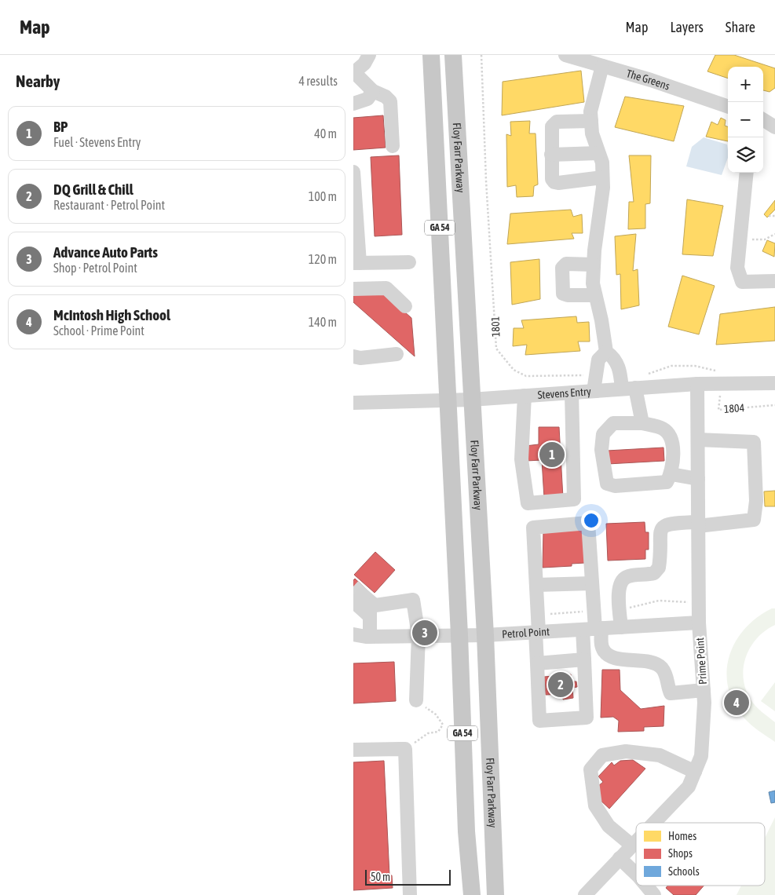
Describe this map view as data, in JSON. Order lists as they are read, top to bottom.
{
  "streets": {
    "main road": ["Floy Farr Parkway", "GA 54"],
    "street": [
      "The Greens",
      "Stevens Entry",
      "Petrol Point",
      "Prime Point"
    ],
    "path": ["1801", "1804"]
  },
  "crossings": [
    ["Floy Farr Parkway", "Stevens Entry"],
    ["Floy Farr Parkway", "Petrol Point"],
    ["Stevens Entry", "1804"],
    ["Stevens Entry", "Prime Point"],
    ["Petrol Point", "Prime Point"]
  ],
  "legend": ["Homes", "Shops", "Schools"],
  "scale_bar": "50 m",
  "page": {
    "header": "Map",
    "nav": ["Map", "Layers", "Share"],
    "heading": ["Nearby", "4 results"],
    "map_buttons": ["+", "−"],
    "list": [
      {
        "mark": "1",
        "name": "BP",
        "note": "Fuel · Stevens Entry",
        "value": "40 m"
      },
      {
        "mark": "2",
        "name": "DQ Grill & Chill",
        "note": "Restaurant · Petrol Point",
        "value": "100 m"
      },
      {
        "mark": "3",
        "name": "Advance Auto Parts",
        "note": "Shop · Petrol Point",
        "value": "120 m"
      },
      {
        "mark": "4",
        "name": "McIntosh High School",
        "note": "School · Prime Point",
        "value": "140 m"
      }
    ],
    "pins": [
      "1",
      "3",
      "2",
      "4"
    ],
    "scale": "50 m"
  }
}
